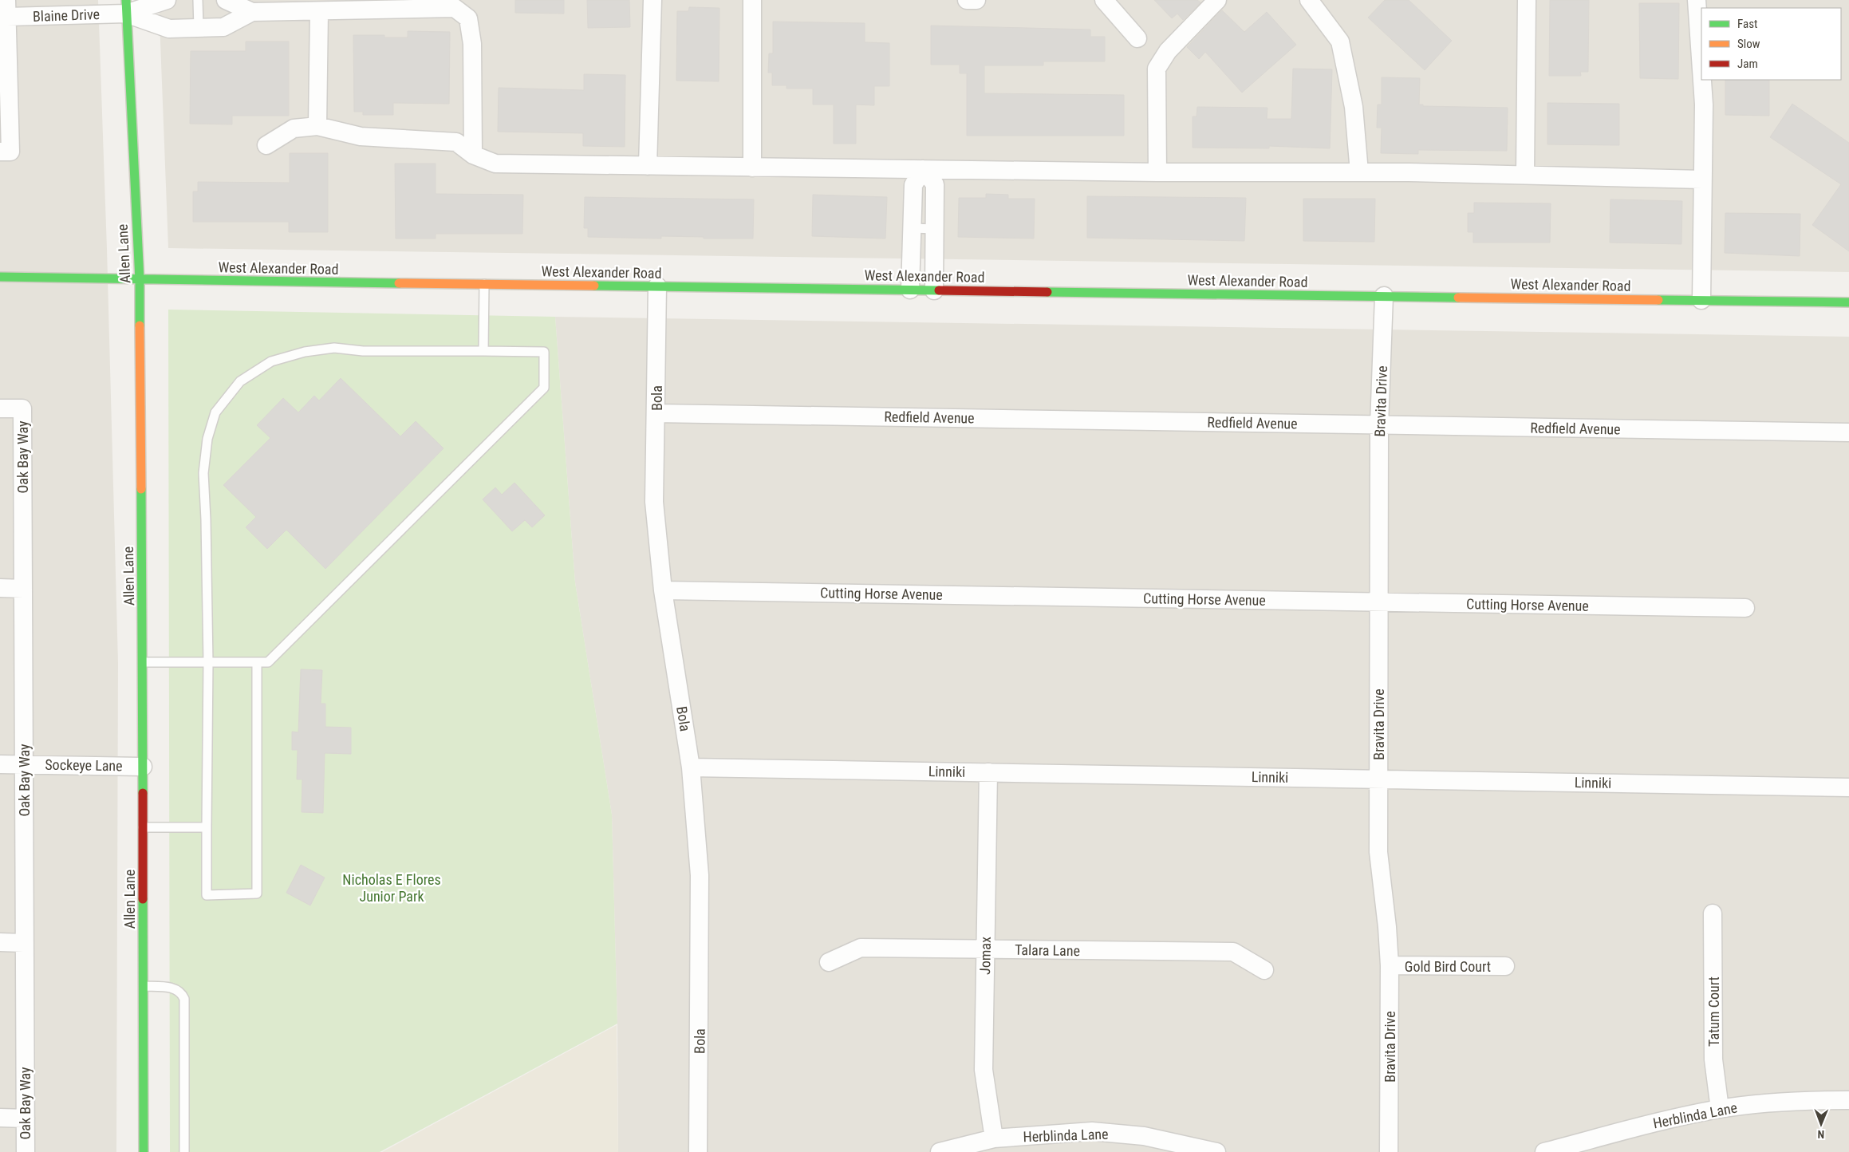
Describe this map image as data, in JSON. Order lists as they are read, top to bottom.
{
  "streets": {
    "main road": ["Allen Lane", "West Alexander Road"],
    "street": [
      "Blaine Drive",
      "Bola",
      "Bravita Drive",
      "Redfield Avenue",
      "Oak Bay Way",
      "Cutting Horse Avenue",
      "Sockeye Lane",
      "Linniki",
      "Talara Lane",
      "Jomax",
      "Gold Bird Court",
      "Tatum Court",
      "Herblinda Lane"
    ]
  },
  "crossings": [
    ["Blaine Drive", "Allen Lane"],
    ["Allen Lane", "West Alexander Road"],
    ["Allen Lane", "Sockeye Lane"],
    ["West Alexander Road", "Bola"],
    ["West Alexander Road", "Bravita Drive"],
    ["Bola", "Redfield Avenue"],
    ["Bola", "Cutting Horse Avenue"],
    ["Bola", "Linniki"],
    ["Bravita Drive", "Redfield Avenue"],
    ["Bravita Drive", "Cutting Horse Avenue"],
    ["Bravita Drive", "Linniki"],
    ["Bravita Drive", "Gold Bird Court"],
    ["Oak Bay Way", "Sockeye Lane"],
    ["Linniki", "Jomax"],
    ["Talara Lane", "Jomax"],
    ["Jomax", "Herblinda Lane"],
    ["Tatum Court", "Herblinda Lane"]
  ],
  "parks": ["Nicholas E Flores Junior Park"],
  "legend": ["Fast", "Slow", "Jam"],
  "north": "bottom"
}
